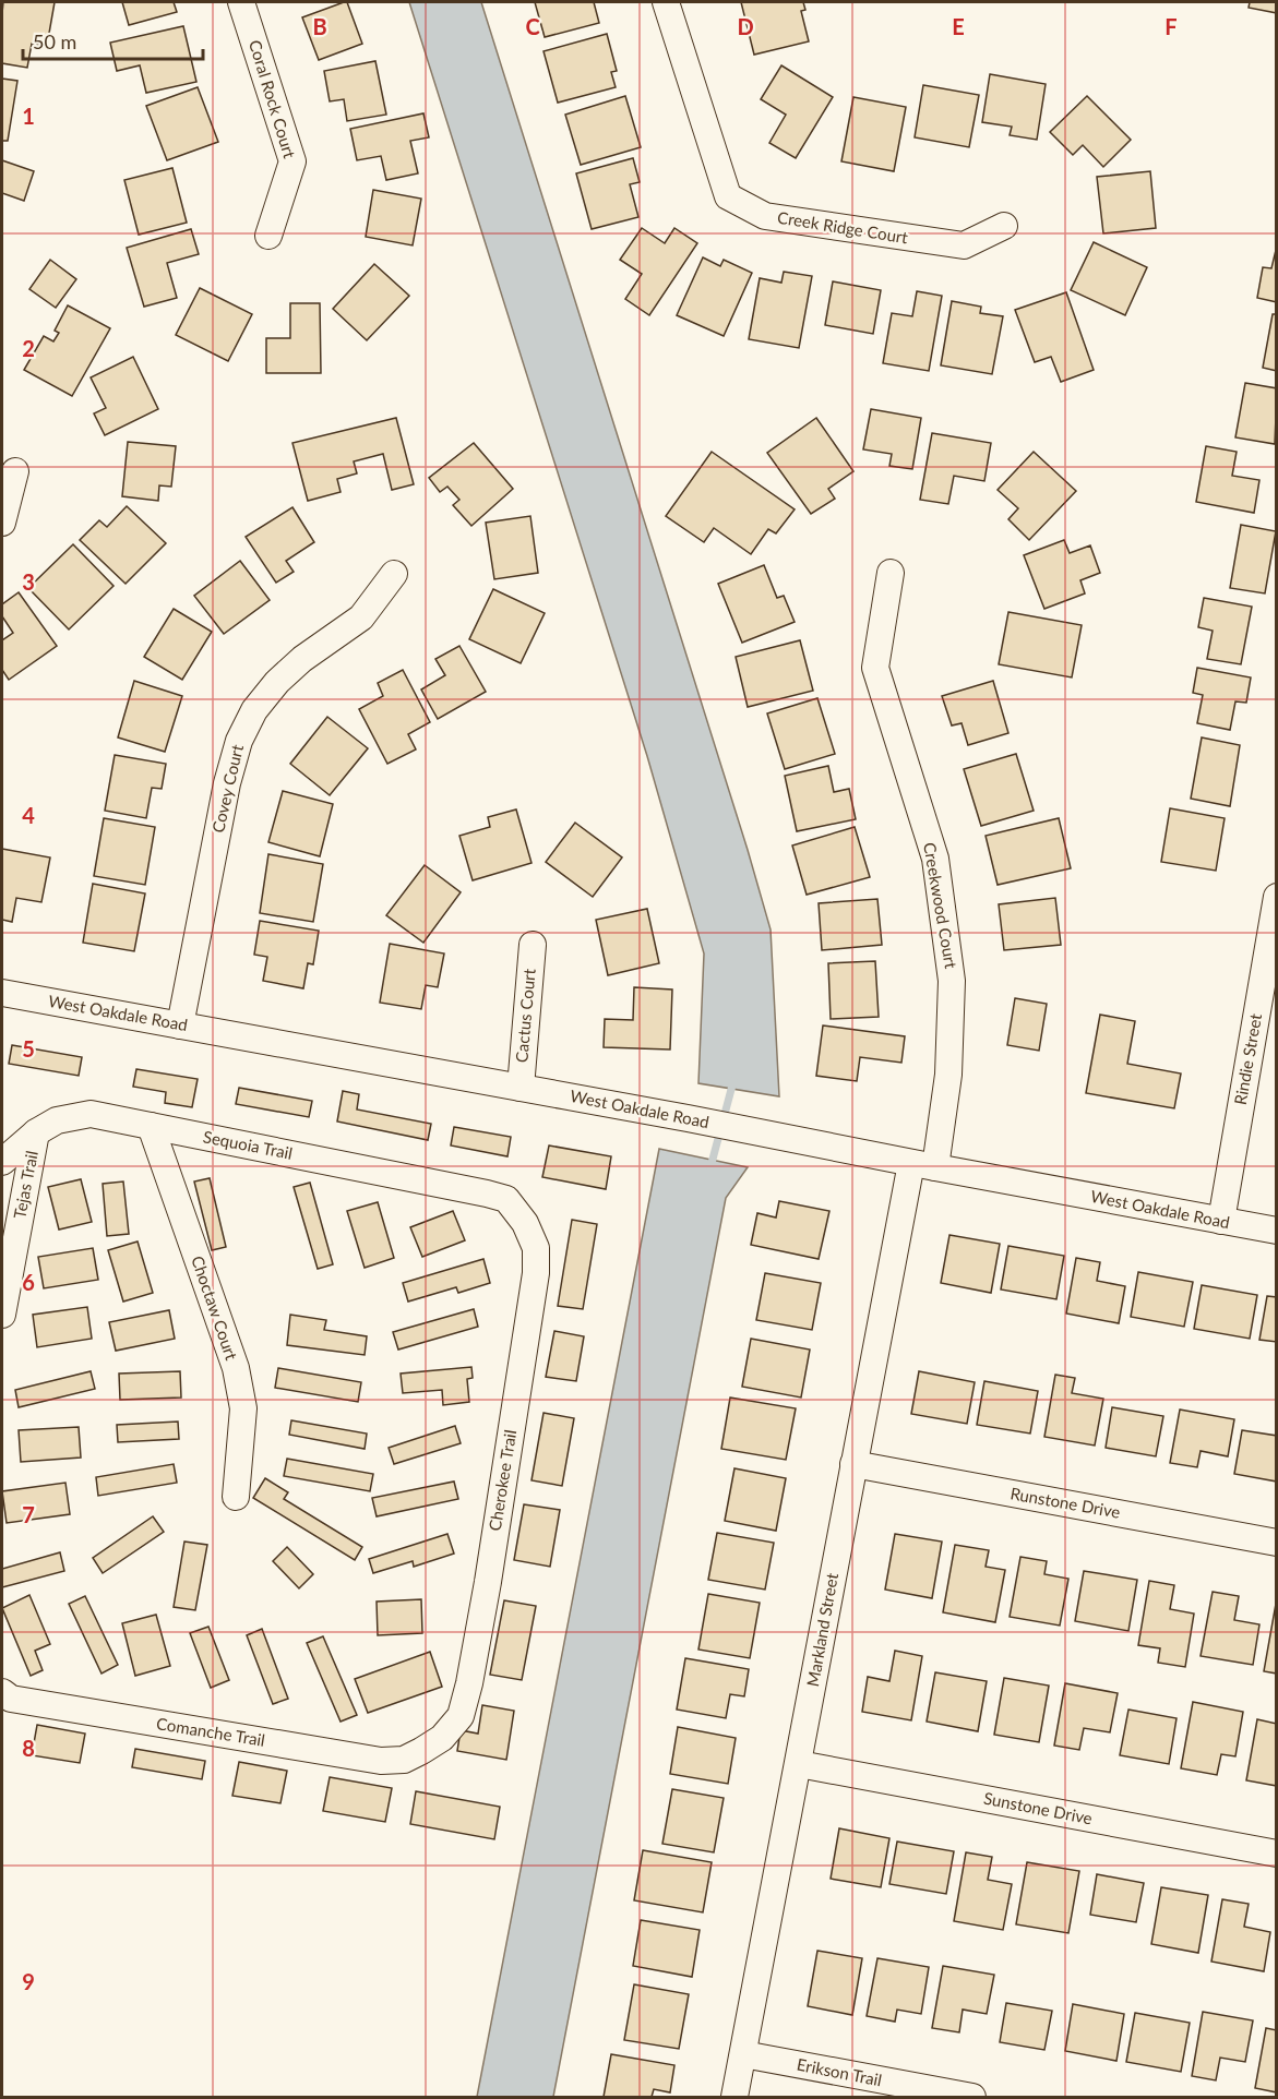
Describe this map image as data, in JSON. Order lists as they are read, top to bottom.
{
  "streets": {
    "street": [
      "Coral Rock Court",
      "Creek Ridge Court",
      "Covey Court",
      "Creekwood Court",
      "West Oakdale Road",
      "Cactus Court",
      "Rindie Street",
      "Sequoia Trail",
      "Tejas Trail",
      "Choctaw Court",
      "Cherokee Trail",
      "Runstone Drive",
      "Markland Street",
      "Comanche Trail",
      "Sunstone Drive",
      "Erikson Trail"
    ]
  },
  "crossings": [
    ["Covey Court", "West Oakdale Road"],
    ["Creekwood Court", "West Oakdale Road"],
    ["Creekwood Court", "Markland Street"],
    ["West Oakdale Road", "Cactus Court"],
    ["West Oakdale Road", "Rindie Street"],
    ["West Oakdale Road", "Markland Street"],
    ["Sequoia Trail", "Tejas Trail"],
    ["Sequoia Trail", "Choctaw Court"],
    ["Sequoia Trail", "Cherokee Trail"],
    ["Cherokee Trail", "Comanche Trail"],
    ["Runstone Drive", "Markland Street"],
    ["Markland Street", "Sunstone Drive"],
    ["Markland Street", "Erikson Trail"]
  ],
  "scale_bar": "50 m",
  "grid": {
    "columns": [
      "B",
      "C",
      "D",
      "E",
      "F"
    ],
    "rows": [
      "1",
      "2",
      "3",
      "4",
      "5",
      "6",
      "7",
      "8",
      "9"
    ]
  }
}
